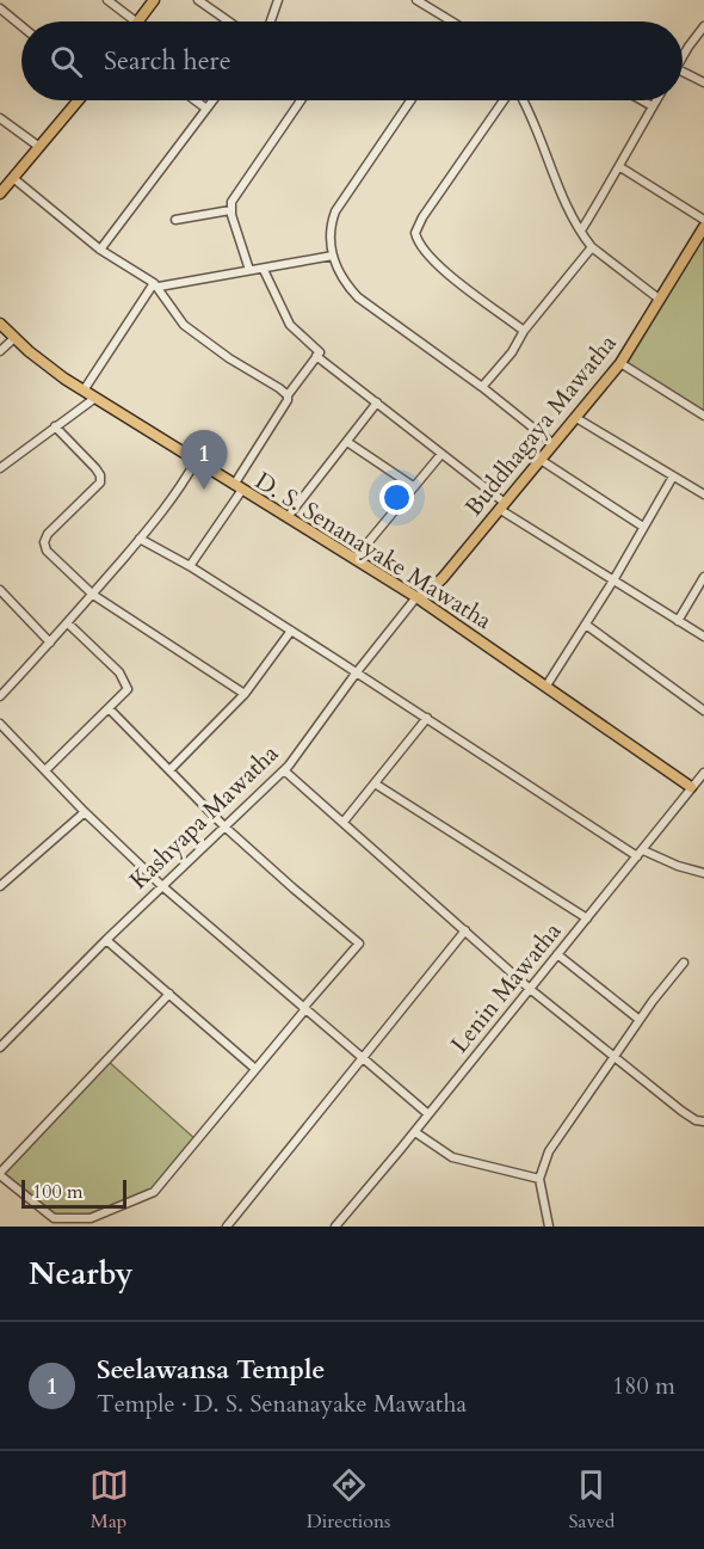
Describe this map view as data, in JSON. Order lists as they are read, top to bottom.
{
  "streets": {
    "main road": ["Buddhagaya Mawatha", "D. S. Senanayake Mawatha"],
    "street": ["Kashyapa Mawatha", "Lenin Mawatha"]
  },
  "crossings": [
    ["Buddhagaya Mawatha", "D. S. Senanayake Mawatha"],
    ["Buddhagaya Mawatha", "Kashyapa Mawatha"],
    ["D. S. Senanayake Mawatha", "Kashyapa Mawatha"],
    ["D. S. Senanayake Mawatha", "Lenin Mawatha"]
  ],
  "scale_bar": "100 m",
  "page": {
    "search": "Search here",
    "pins": "1",
    "scale": "100 m",
    "heading": "Nearby",
    "list": [
      {
        "mark": "1",
        "name": "Seelawansa Temple",
        "note": "Temple · D. S. Senanayake Mawatha",
        "value": "180 m"
      }
    ],
    "nav": ["Map", "Directions", "Saved"]
  }
}
